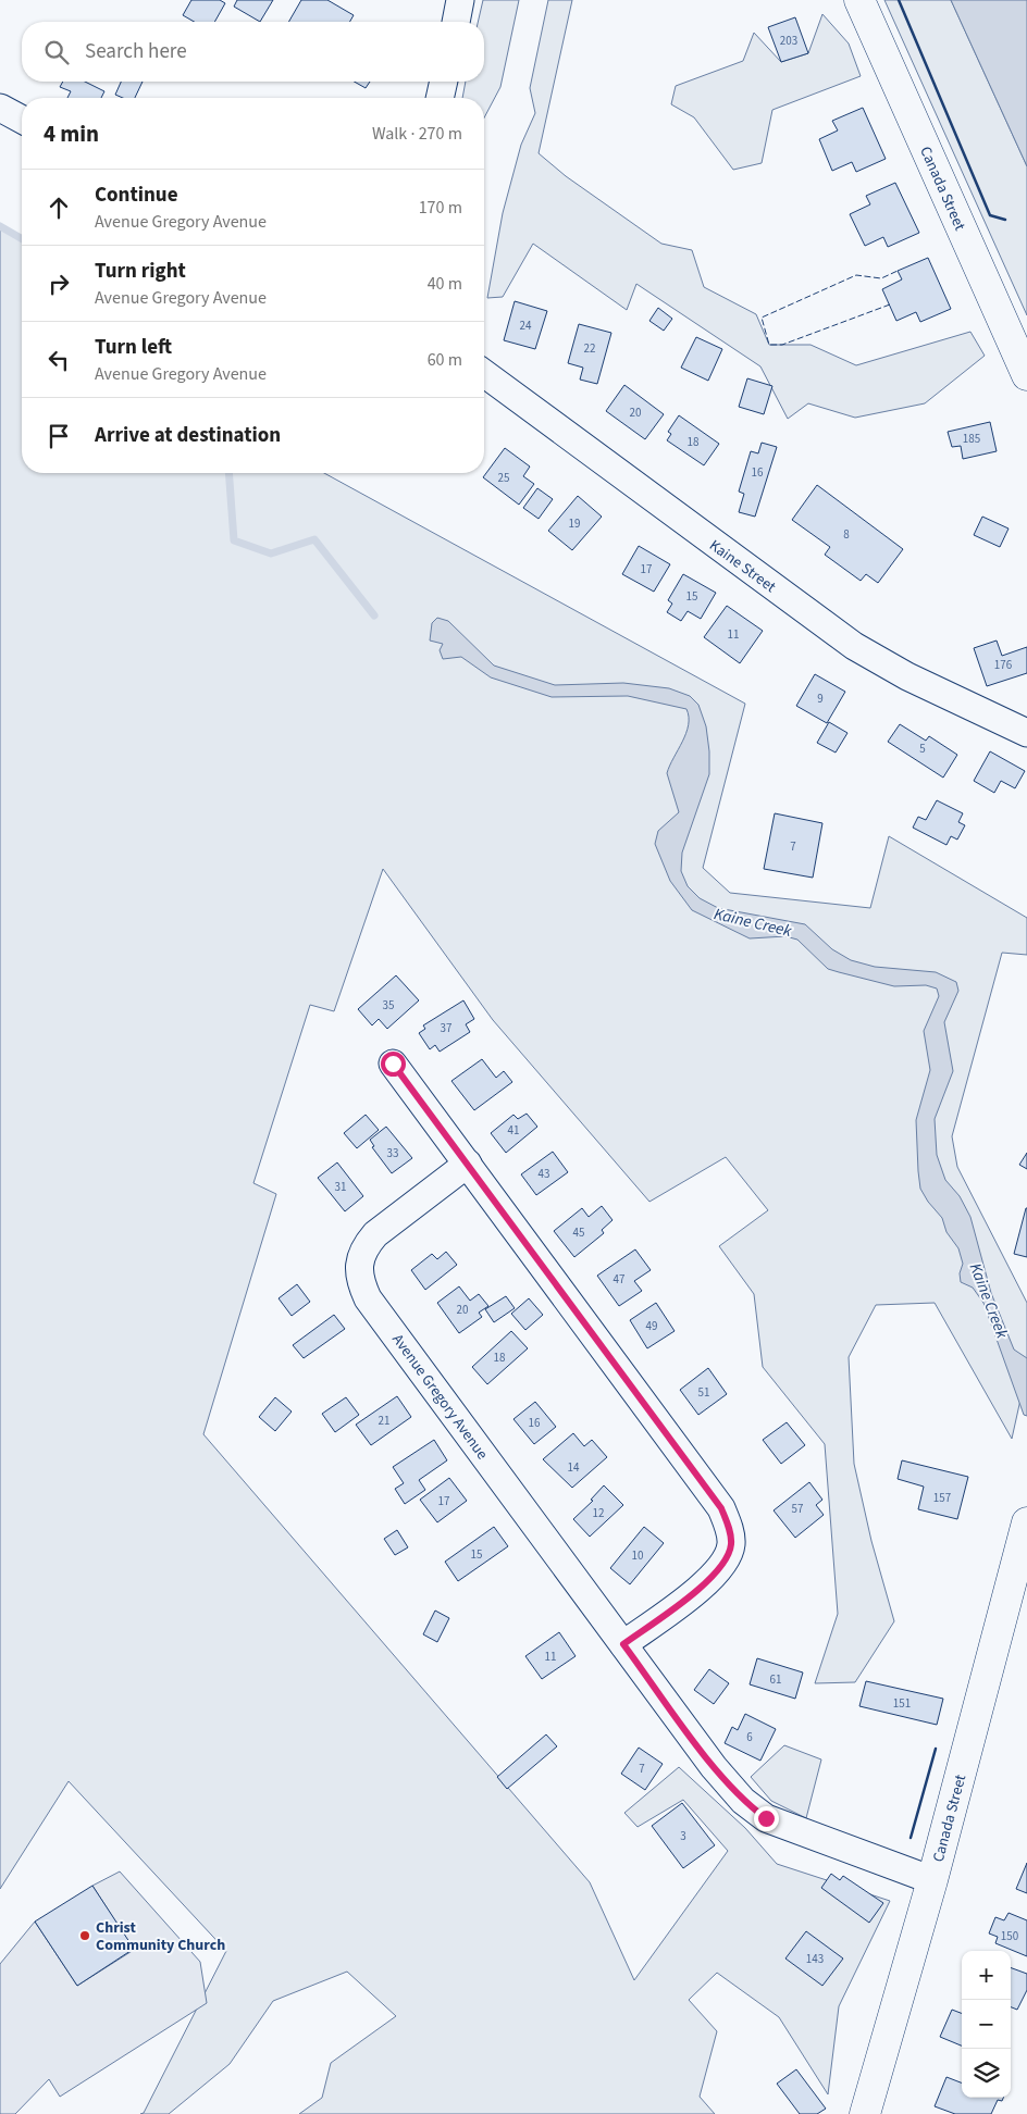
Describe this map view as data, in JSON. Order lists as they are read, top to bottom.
{
  "streets": {
    "main road": ["Canada Street"],
    "street": ["Kaine Street", "Avenue Gregory Avenue"]
  },
  "crossings": [
    ["Canada Street", "Avenue Gregory Avenue"]
  ],
  "water": ["Kaine Creek"],
  "places": ["Christ Community Church"],
  "house_numbers": [
    "203",
    "24",
    "22",
    "20",
    "185",
    "18",
    "16",
    "25",
    "19",
    "8",
    "17",
    "15",
    "11",
    "176",
    "9",
    "5",
    "7",
    "35",
    "37",
    "41",
    "33",
    "43",
    "31",
    "45",
    "47",
    "20",
    "49",
    "18",
    "51",
    "21",
    "16",
    "14",
    "157",
    "17",
    "57",
    "12",
    "15",
    "10",
    "11",
    "61",
    "151",
    "6",
    "7",
    "3",
    "150",
    "143"
  ],
  "page": {
    "search": "Search here",
    "heading": ["4 min", "Walk · 270 m"],
    "list": [
      ["Continue", "Avenue Gregory Avenue", "170 m"],
      ["Turn right", "Avenue Gregory Avenue", "40 m"],
      ["Turn left", "Avenue Gregory Avenue", "60 m"],
      "Arrive at destination"
    ],
    "map_buttons": ["+", "−"]
  }
}
